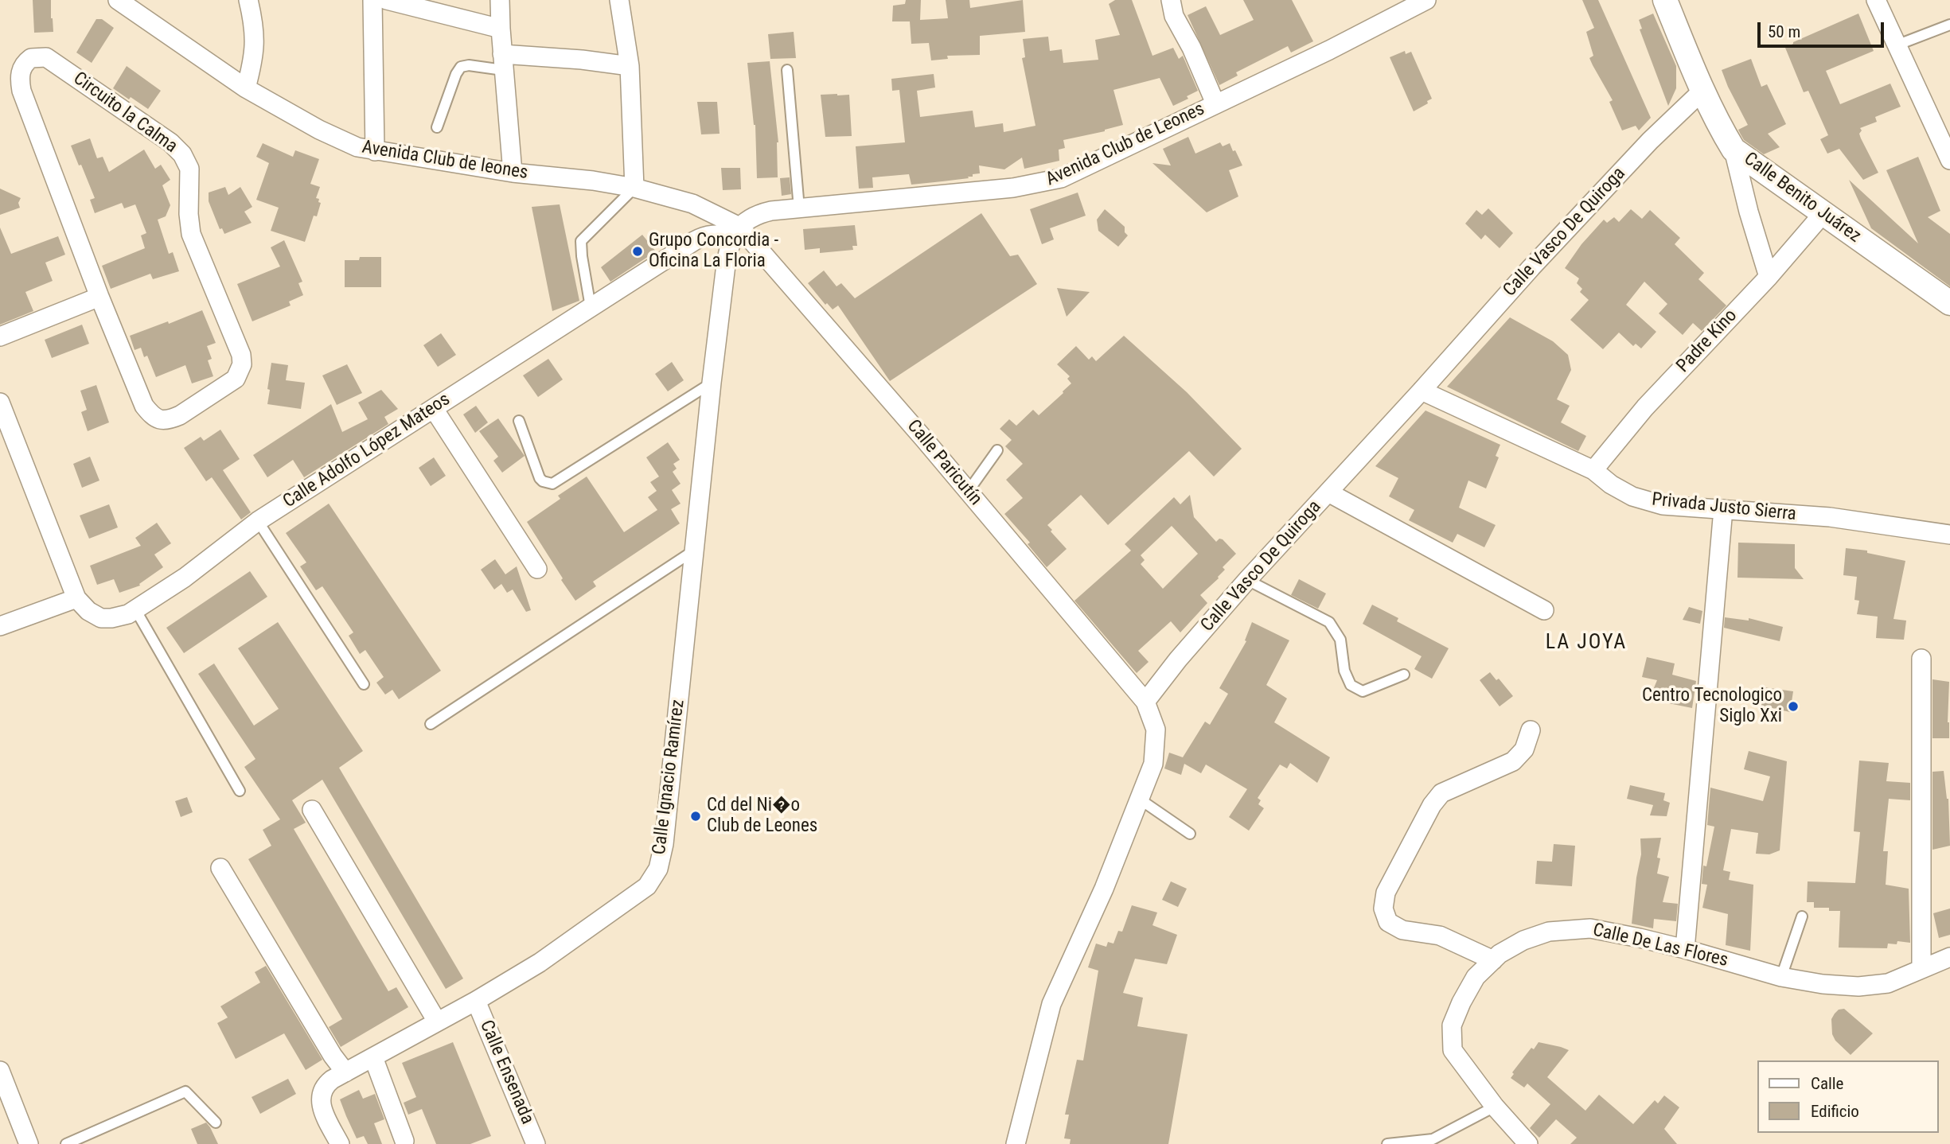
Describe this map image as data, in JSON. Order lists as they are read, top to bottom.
{
  "streets": {
    "street": [
      "Circuito la Calma",
      "Avenida Club de Leones",
      "Avenida Club de leones",
      "Calle Benito Juárez",
      "Calle Vasco De Quiroga",
      "Padre Kino",
      "Calle Adolfo López Mateos",
      "Calle Paricutín",
      "Privada Justo Sierra",
      "Calle Ignacio Ramírez",
      "Calle De Las Flores",
      "Calle Ensenada"
    ]
  },
  "crossings": [
    ["Avenida Club de Leones", "Avenida Club de leones"],
    ["Avenida Club de Leones", "Calle Adolfo López Mateos"],
    ["Avenida Club de Leones", "Calle Paricutín"],
    ["Avenida Club de Leones", "Calle Ignacio Ramírez"],
    ["Avenida Club de leones", "Calle Adolfo López Mateos"],
    ["Avenida Club de leones", "Calle Paricutín"],
    ["Avenida Club de leones", "Calle Ignacio Ramírez"],
    ["Calle Benito Juárez", "Calle Vasco De Quiroga"],
    ["Calle Benito Juárez", "Padre Kino"],
    ["Calle Vasco De Quiroga", "Calle Paricutín"],
    ["Calle Vasco De Quiroga", "Privada Justo Sierra"],
    ["Padre Kino", "Privada Justo Sierra"],
    ["Calle Adolfo López Mateos", "Calle Paricutín"],
    ["Calle Adolfo López Mateos", "Calle Ignacio Ramírez"],
    ["Calle Paricutín", "Calle Ignacio Ramírez"],
    ["Calle Ignacio Ramírez", "Calle Ensenada"]
  ],
  "districts": ["LA JOYA"],
  "places": ["Grupo Concordia - Oficina La Floria", "Centro Tecnologico Siglo Xxi", "Cd del Ni�o Club de Leones"],
  "legend": ["Calle", "Edificio"],
  "scale_bar": "50 m"
}
